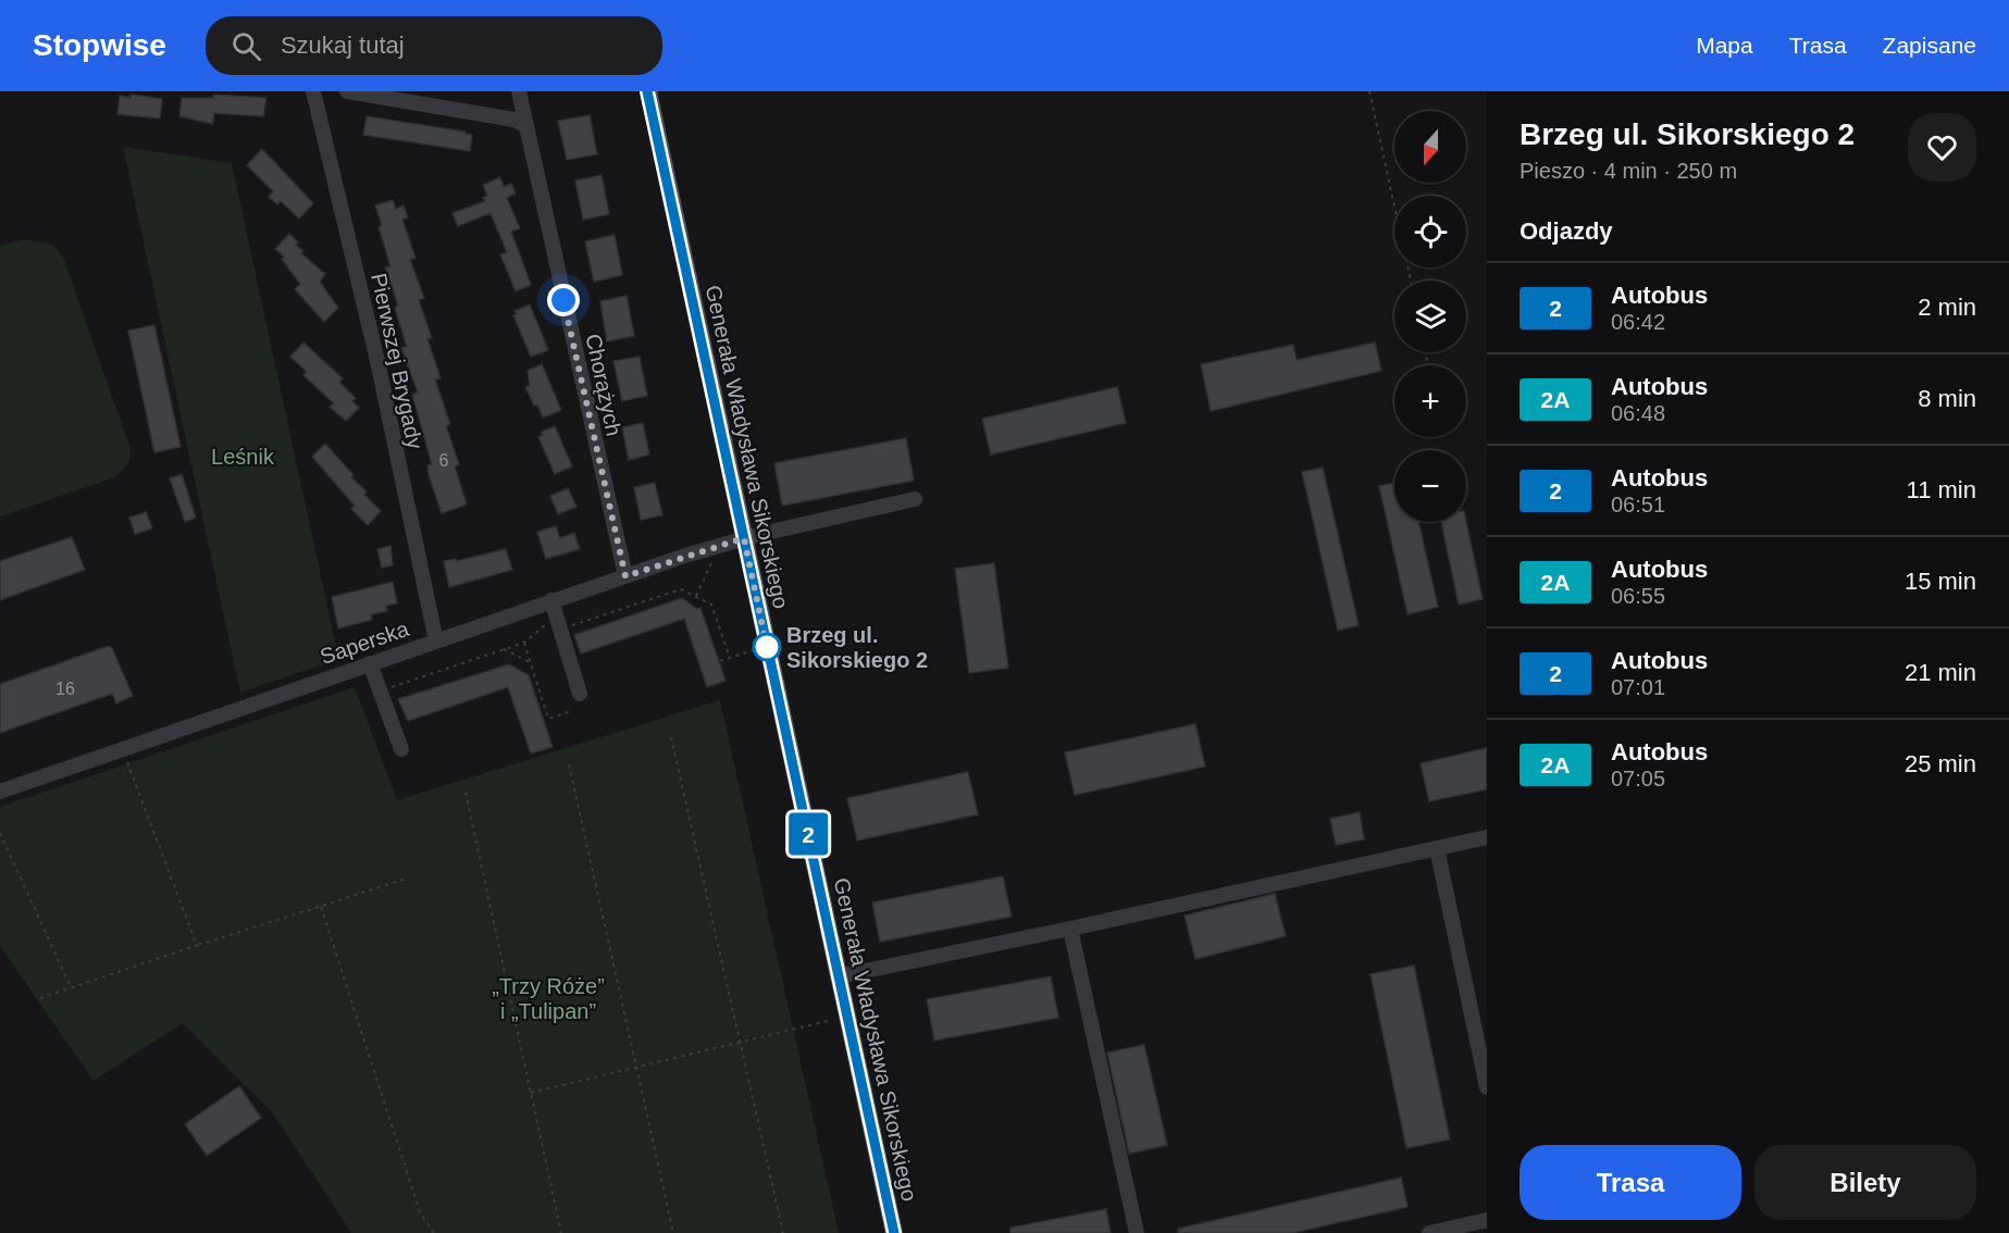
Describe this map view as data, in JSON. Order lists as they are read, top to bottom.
{
  "streets": {
    "main road": ["Generała Władysława Sikorskiego"],
    "street": ["Pierwszej Brygady", "Chorążych", "Saperska"]
  },
  "crossings": [
    ["Pierwszej Brygady", "Saperska"],
    ["Chorążych", "Saperska"],
    ["Generała Władysława Sikorskiego", "Saperska"]
  ],
  "parks": ["Leśnik", "„Trzy Róże” i „Tulipan”"],
  "places": ["Brzeg ul. Sikorskiego 2"],
  "lines": ["bus line 2"],
  "house_numbers": ["6", "16"],
  "north": "bottom",
  "page": {
    "header": "Stopwise",
    "search": "Szukaj tutaj",
    "nav": ["Mapa", "Trasa", "Zapisane"],
    "on_map": "2",
    "heading": [
      ["Brzeg ul. Sikorskiego 2", "Pieszo · 4 min · 250 m"],
      "Odjazdy"
    ],
    "map_buttons": ["+", "−"],
    "list": [
      {
        "mark": "2",
        "name": "Autobus",
        "note": "06:42",
        "value": "2 min"
      },
      {
        "mark": "2A",
        "name": "Autobus",
        "note": "06:48",
        "value": "8 min"
      },
      {
        "mark": "2",
        "name": "Autobus",
        "note": "06:51",
        "value": "11 min"
      },
      {
        "mark": "2A",
        "name": "Autobus",
        "note": "06:55",
        "value": "15 min"
      },
      {
        "mark": "2",
        "name": "Autobus",
        "note": "07:01",
        "value": "21 min"
      },
      {
        "mark": "2A",
        "name": "Autobus",
        "note": "07:05",
        "value": "25 min"
      }
    ],
    "buttons": ["Trasa", "Bilety"]
  }
}
